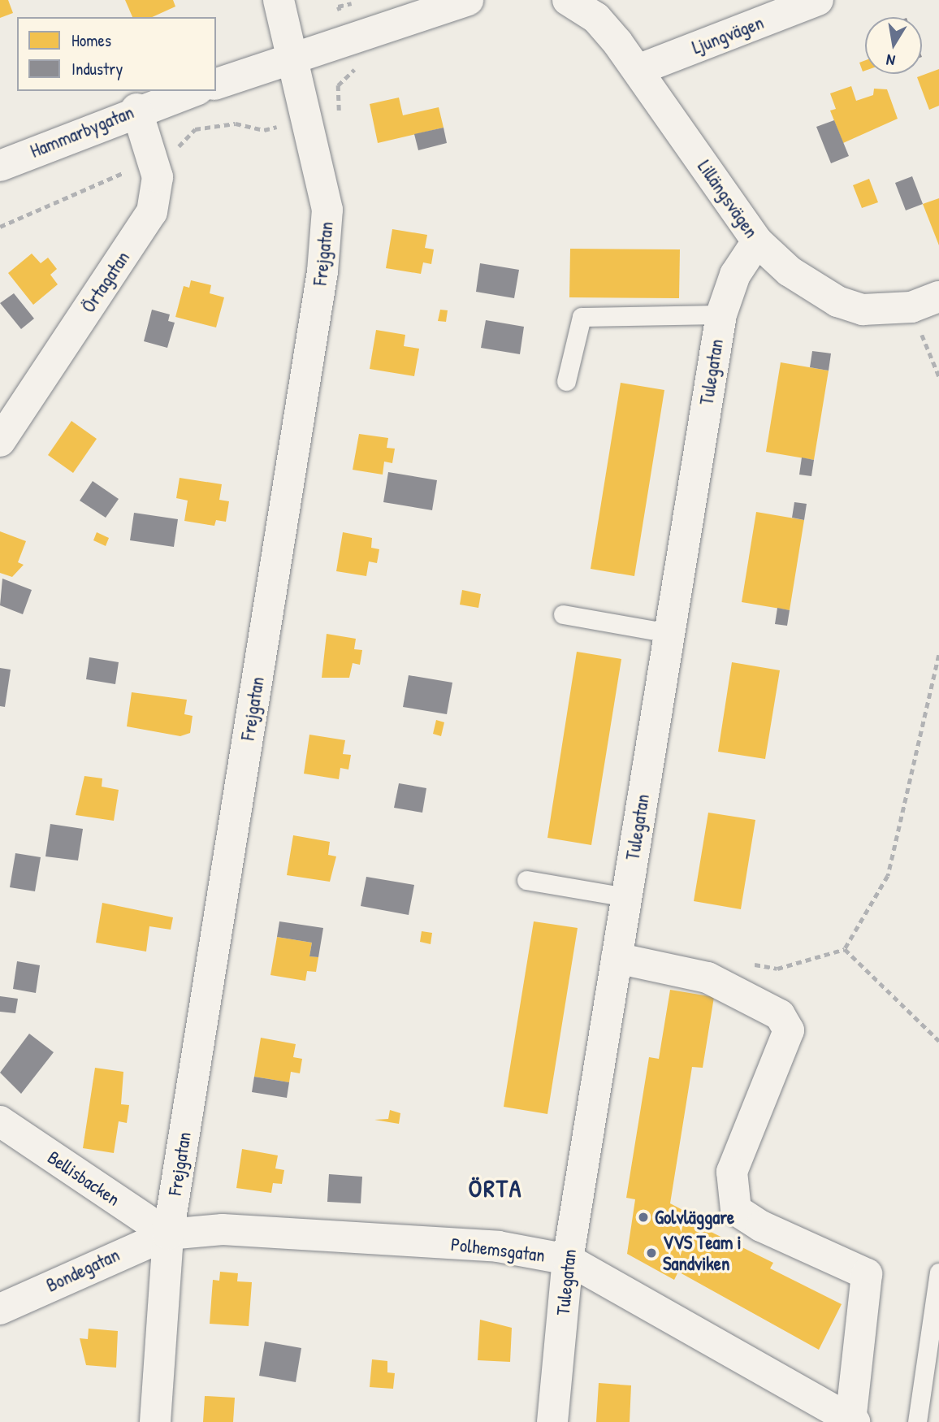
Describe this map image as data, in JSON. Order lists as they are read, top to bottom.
{
  "streets": {
    "street": [
      "Ljungvägen",
      "Hammarbygatan",
      "Lillängsvägen",
      "Frejgatan",
      "Örtagatan",
      "Tulegatan",
      "Bellisbacken",
      "Polhemsgatan",
      "Bondegatan"
    ]
  },
  "crossings": [
    ["Ljungvägen", "Lillängsvägen"],
    ["Hammarbygatan", "Örtagatan"],
    ["Lillängsvägen", "Tulegatan"],
    ["Frejgatan", "Bellisbacken"],
    ["Frejgatan", "Polhemsgatan"],
    ["Frejgatan", "Bondegatan"],
    ["Tulegatan", "Polhemsgatan"],
    ["Bellisbacken", "Polhemsgatan"],
    ["Bellisbacken", "Bondegatan"],
    ["Polhemsgatan", "Bondegatan"]
  ],
  "districts": ["ÖRTA"],
  "places": ["Golvläggare", "VVS Team i Sandviken"],
  "legend": ["Homes", "Industry"],
  "north": "bottom"
}
